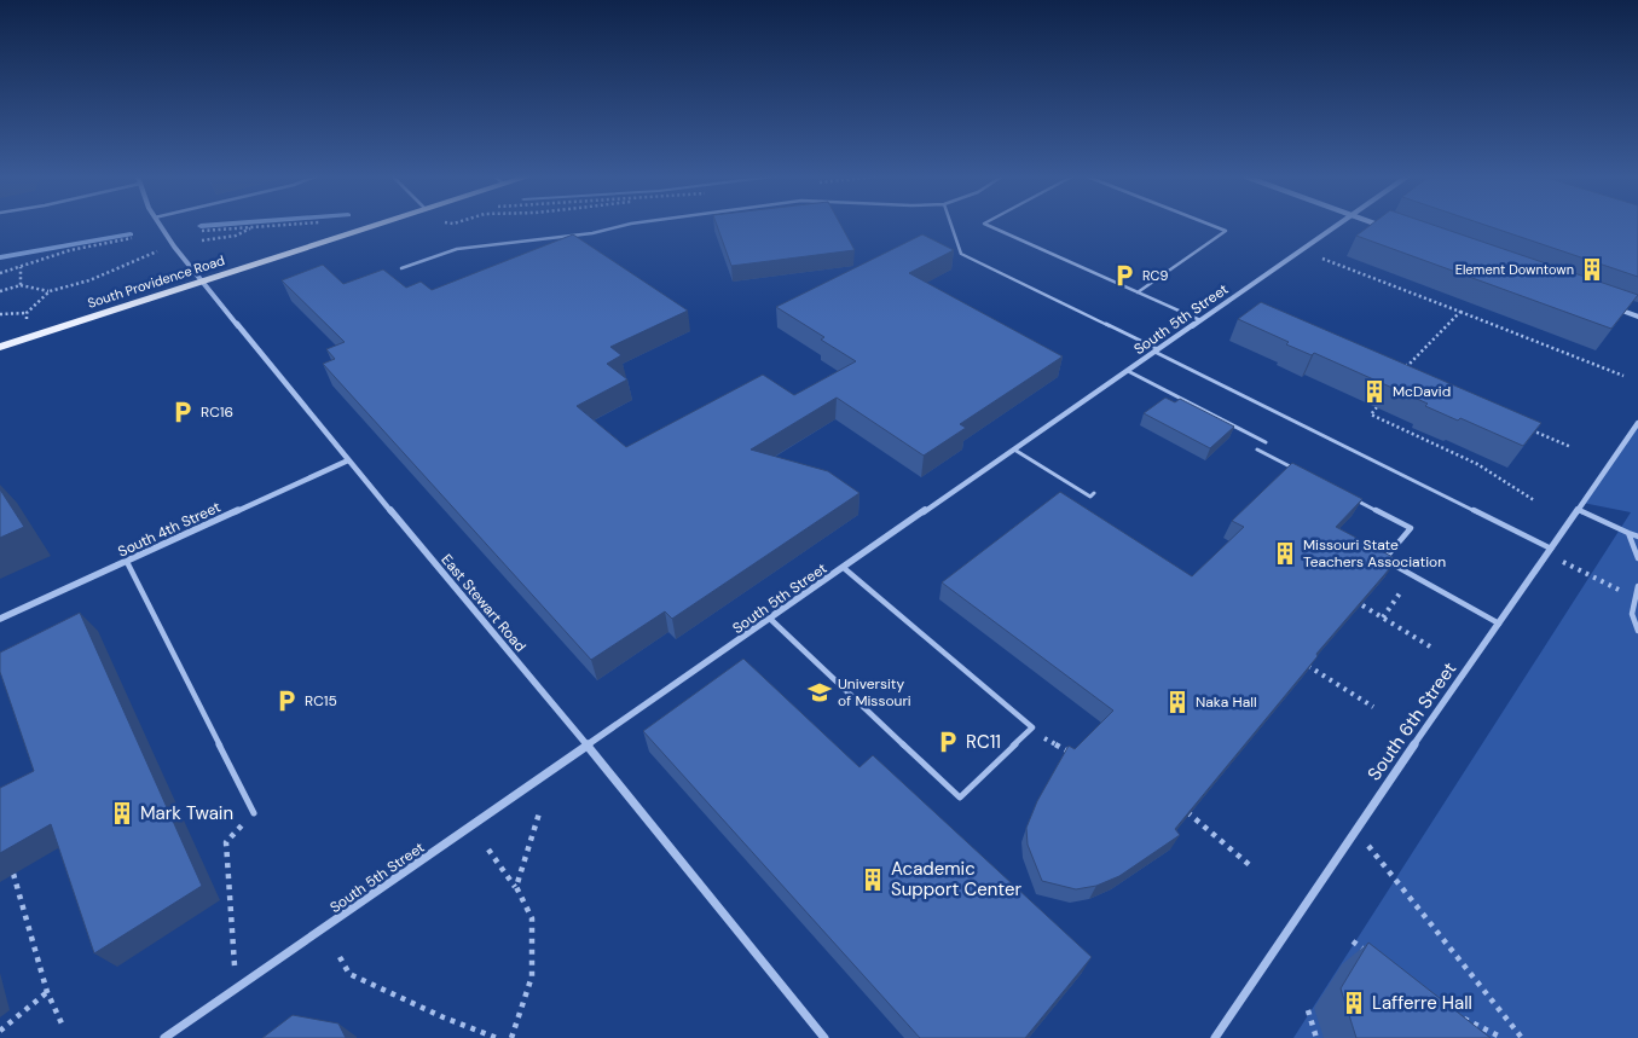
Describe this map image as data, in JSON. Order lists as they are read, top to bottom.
{
  "streets": {
    "main road": ["South Providence Road"],
    "street": [
      "South 5th Street",
      "South 4th Street",
      "East Stewart Road",
      "South 6th Street"
    ]
  },
  "crossings": [
    ["South Providence Road", "East Stewart Road"],
    ["South 5th Street", "East Stewart Road"],
    ["South 4th Street", "East Stewart Road"]
  ],
  "places": {
    "building": [
      "Element Downtown",
      "McDavid",
      "Missouri State Teachers Association",
      "Naka Hall",
      "Mark Twain",
      "Academic Support Center",
      "Lafferre Hall"
    ],
    "parking": [
      "RC9",
      "RC16",
      "RC15",
      "RC11"
    ],
    "school or university": ["University of Missouri"]
  }
}
